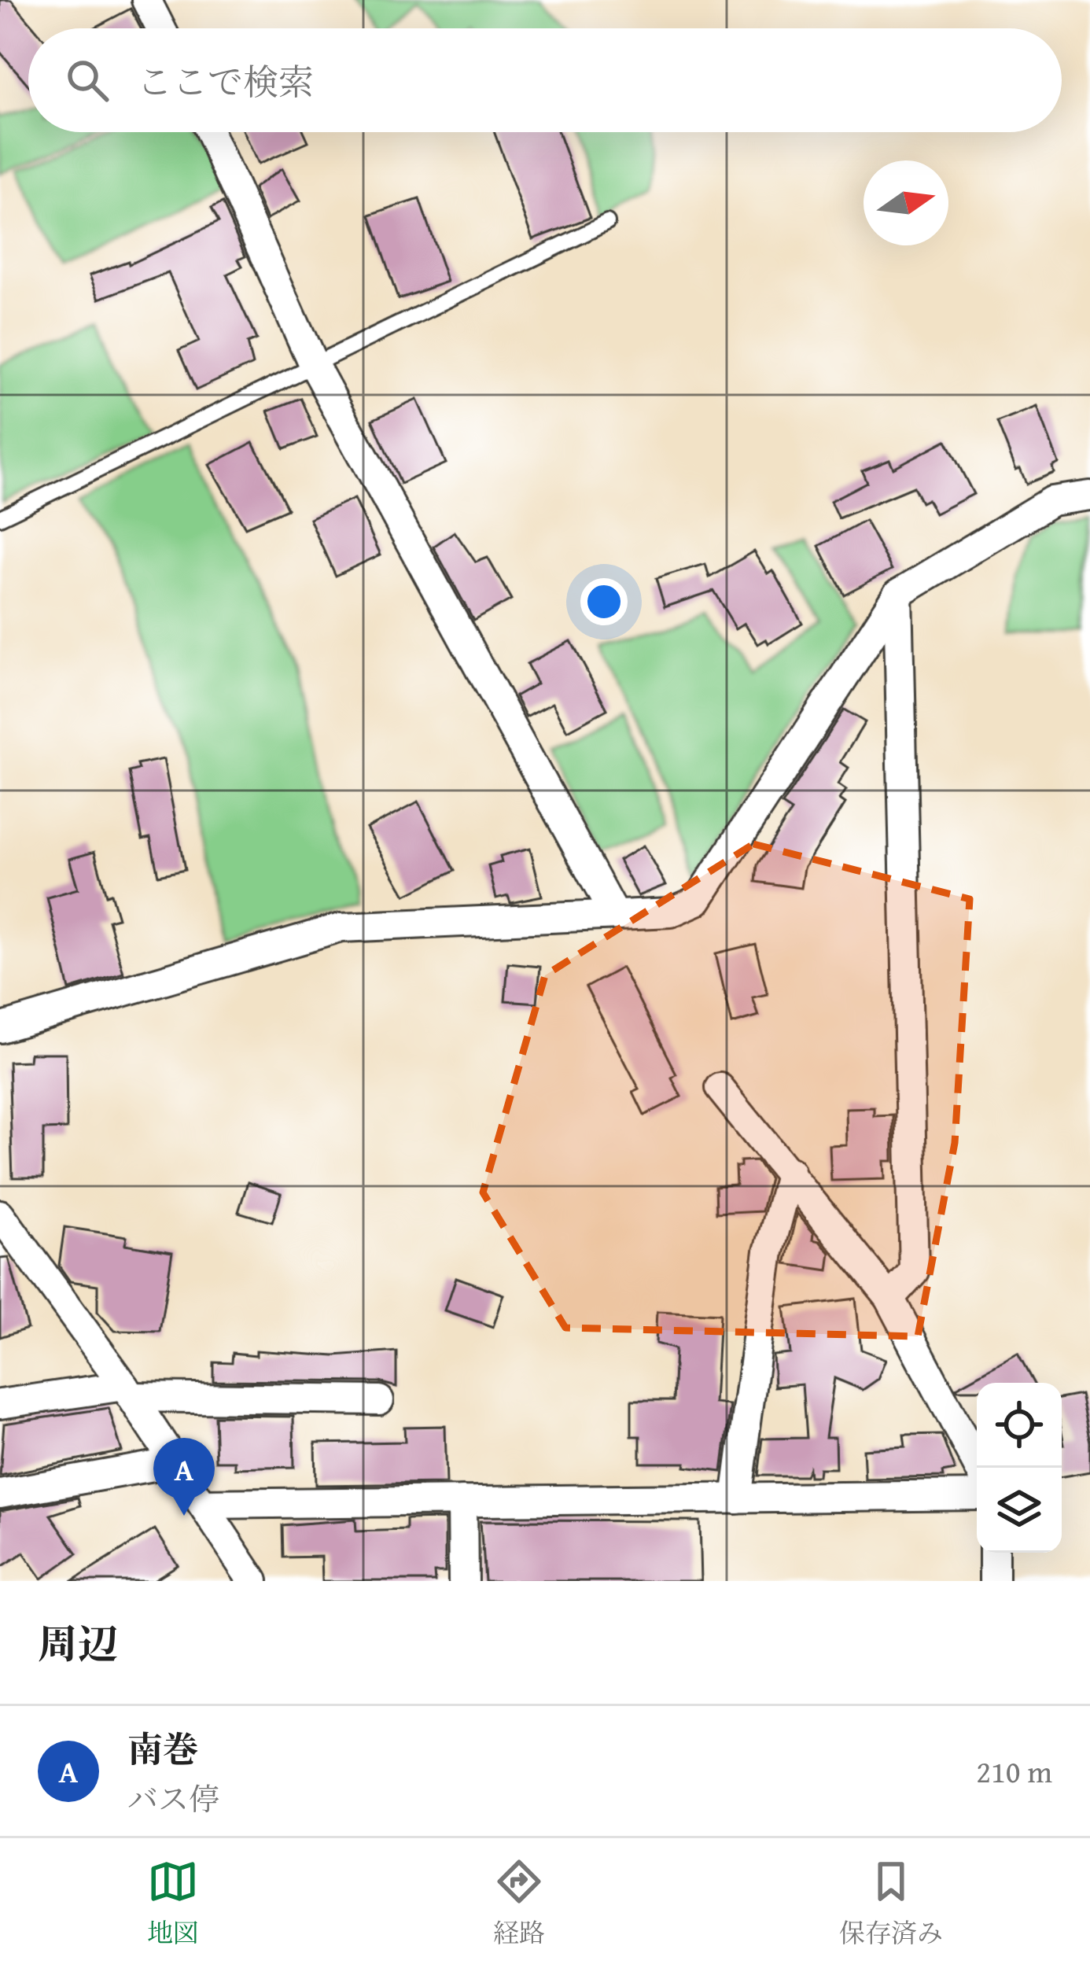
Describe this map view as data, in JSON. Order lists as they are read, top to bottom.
{
  "north": "right",
  "page": {
    "search": "ここで検索",
    "pins": "A",
    "heading": "周辺",
    "list": [
      {
        "mark": "A",
        "name": "南巻",
        "note": "バス停",
        "value": "210 m"
      }
    ],
    "nav": ["地図", "経路", "保存済み"]
  }
}
